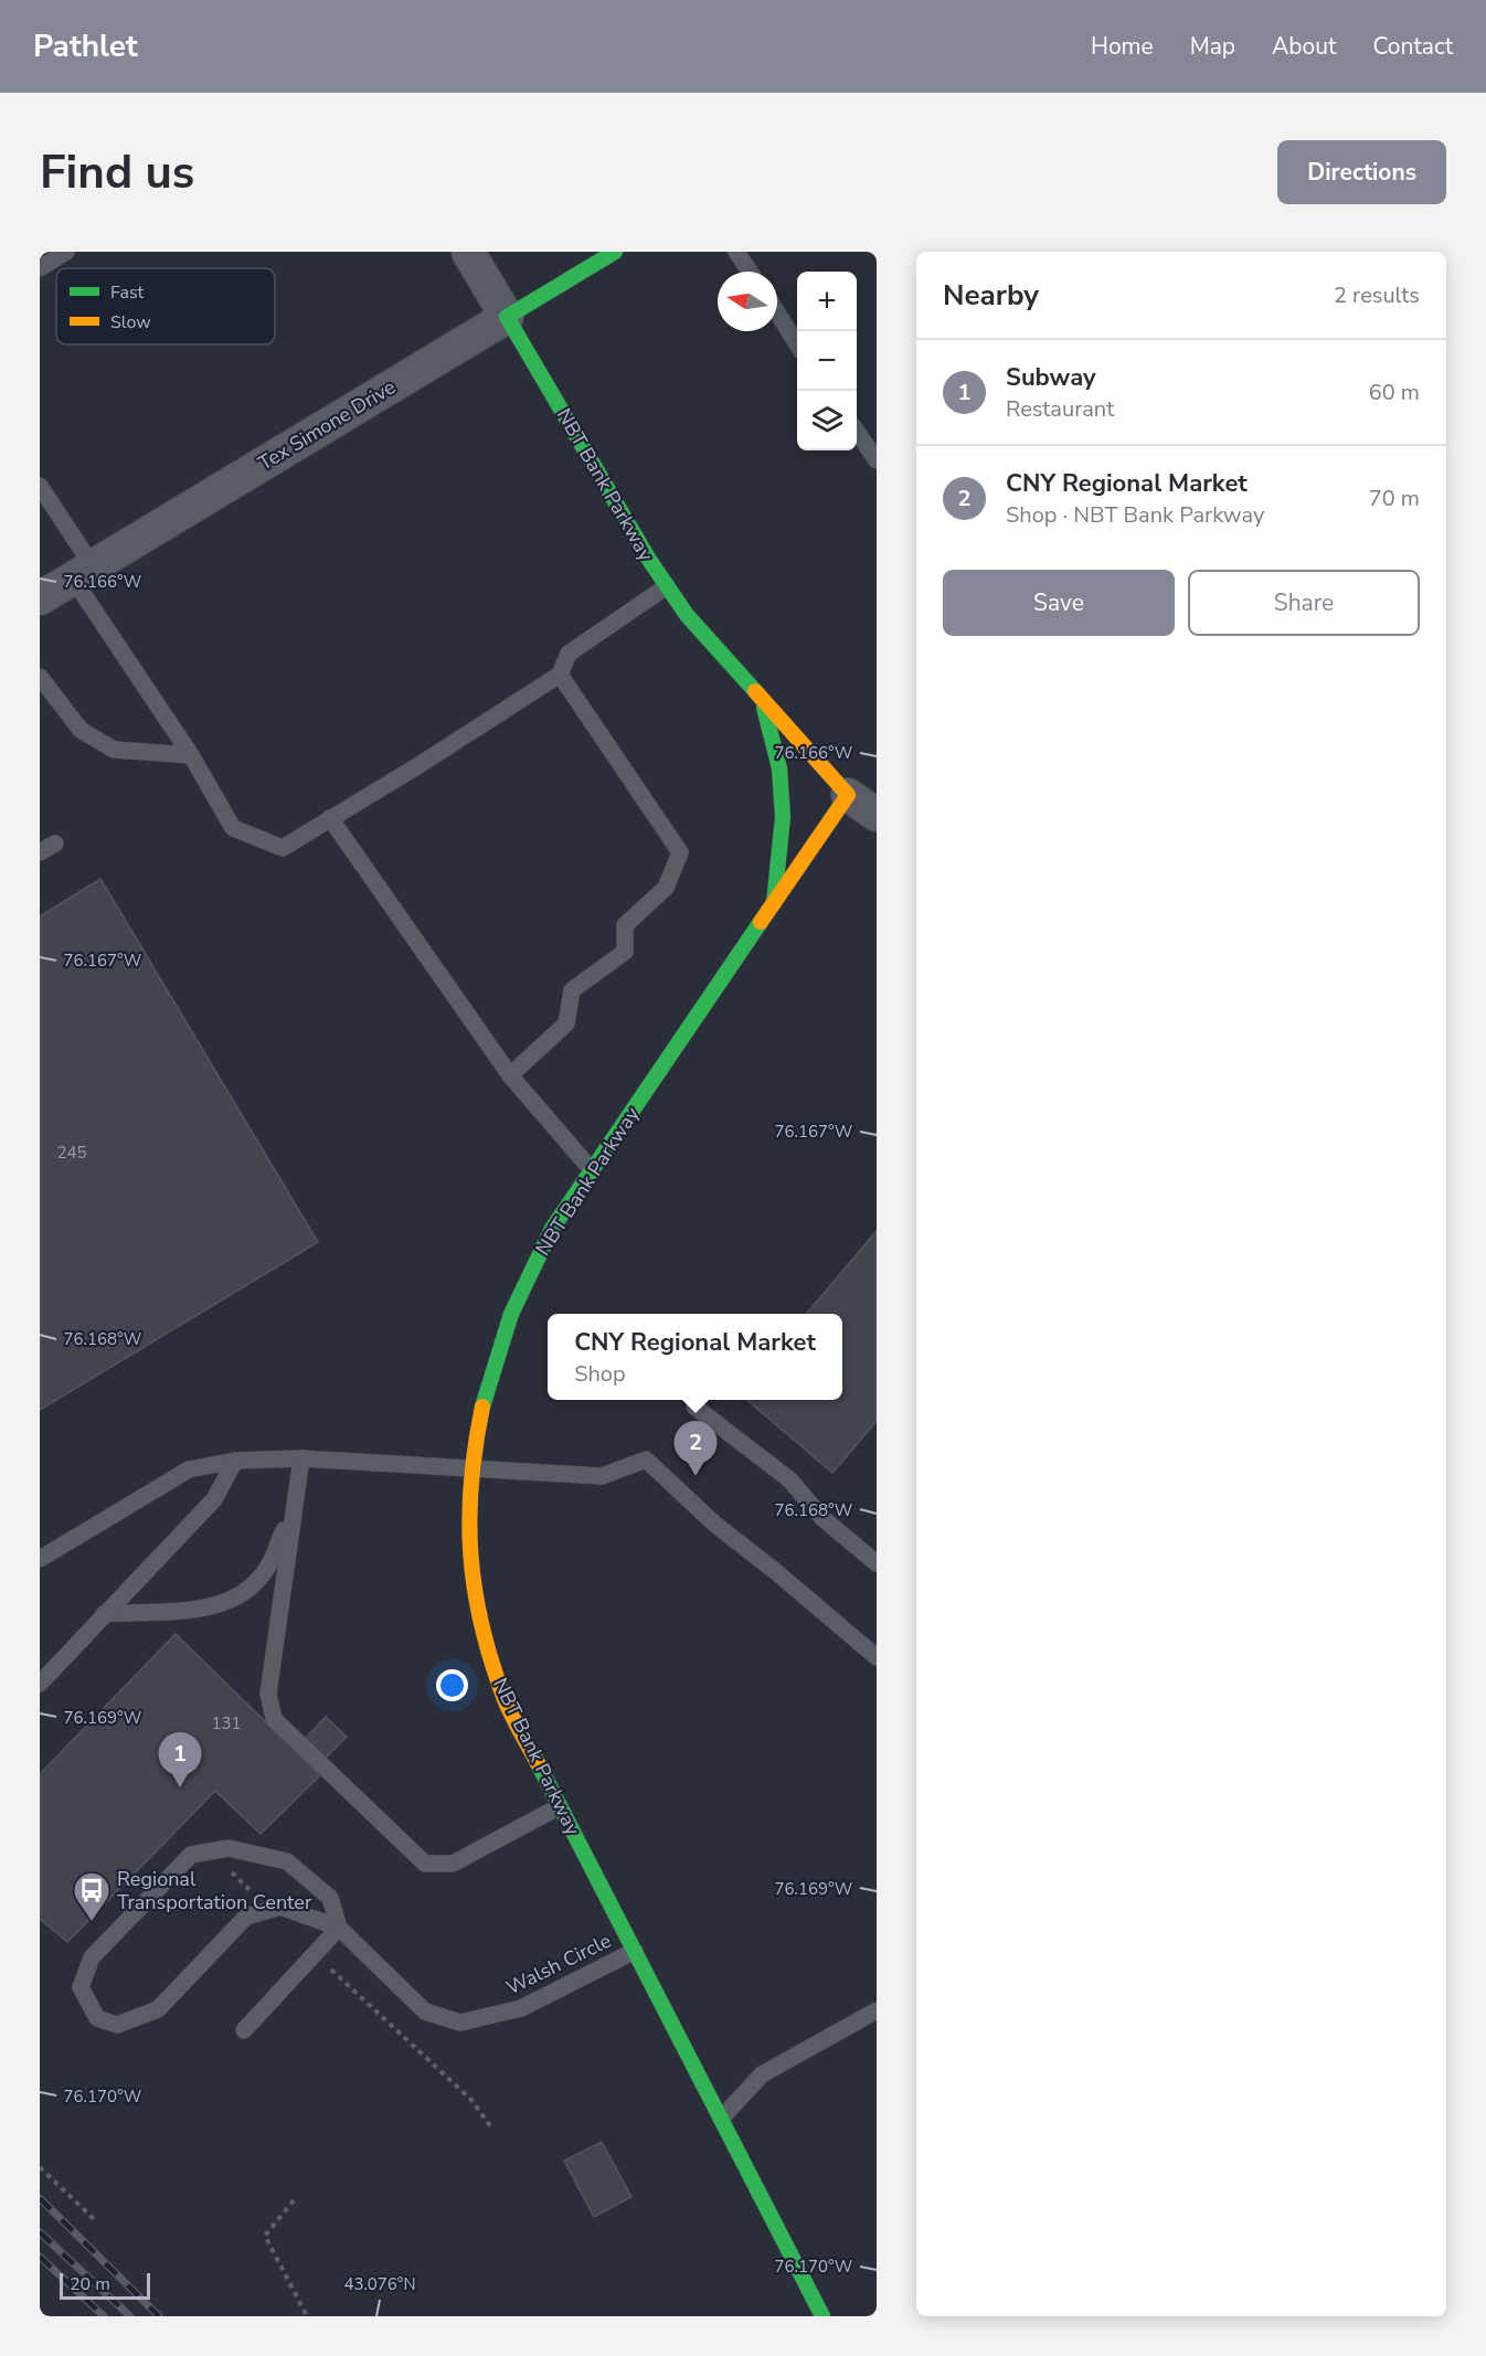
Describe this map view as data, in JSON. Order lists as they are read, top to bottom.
{
  "streets": {
    "street": ["Tex Simone Drive", "NBT Bank Parkway"],
    "lane": ["Walsh Circle"]
  },
  "crossings": [
    ["Tex Simone Drive", "NBT Bank Parkway"],
    ["NBT Bank Parkway", "Walsh Circle"]
  ],
  "places": {
    "bus stop": ["Regional Transportation Center"]
  },
  "house_numbers": ["245", "131"],
  "legend": ["Fast", "Slow"],
  "scale_bar": "20 m",
  "north": "left",
  "page": {
    "header": "Pathlet",
    "nav": [
      "Home",
      "Map",
      "About",
      "Contact"
    ],
    "buttons": [
      "Directions",
      ["Save", "Share"]
    ],
    "title": "Find us",
    "heading": ["Nearby", "2 results"],
    "map_buttons": ["+", "−"],
    "list": [
      {
        "mark": "1",
        "name": "Subway",
        "note": "Restaurant",
        "value": "60 m"
      },
      {
        "mark": "2",
        "name": "CNY Regional Market",
        "note": "Shop · NBT Bank Parkway",
        "value": "70 m"
      }
    ],
    "popup": ["CNY Regional Market", "Shop"],
    "pins": ["2", "1"],
    "scale": "20 m"
  },
  "coordinates": [
    "76.166°W",
    "76.167°W",
    "76.168°W",
    "76.169°W",
    "76.170°W",
    "43.076°N"
  ]
}
